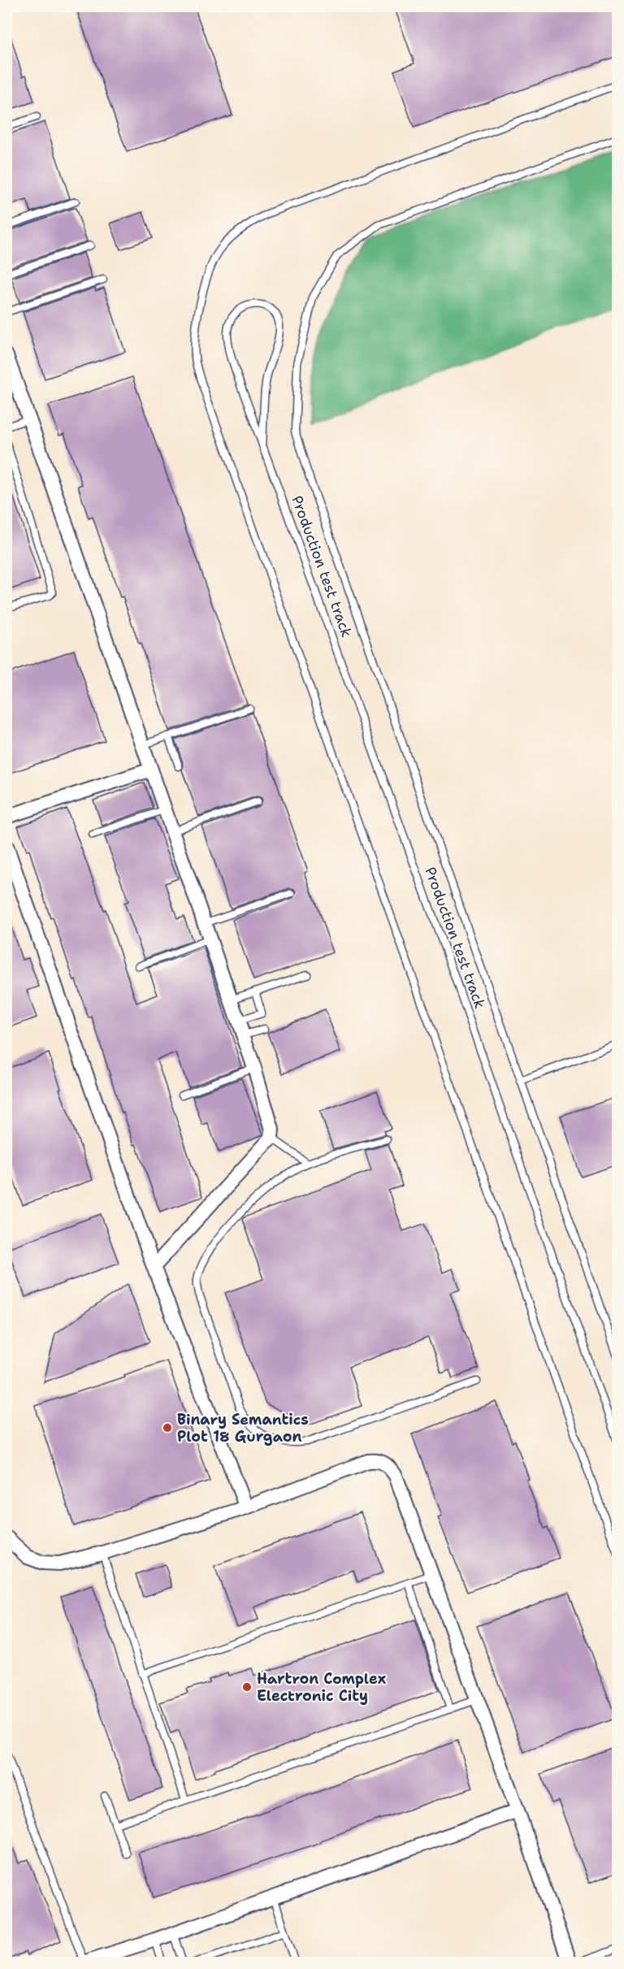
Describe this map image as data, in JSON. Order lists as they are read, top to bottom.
{
  "streets": {
    "lane": ["Production test track"]
  },
  "places": ["Binary Semantics Plot 18 Gurgaon", "Hartron Complex Electronic City"]
}
